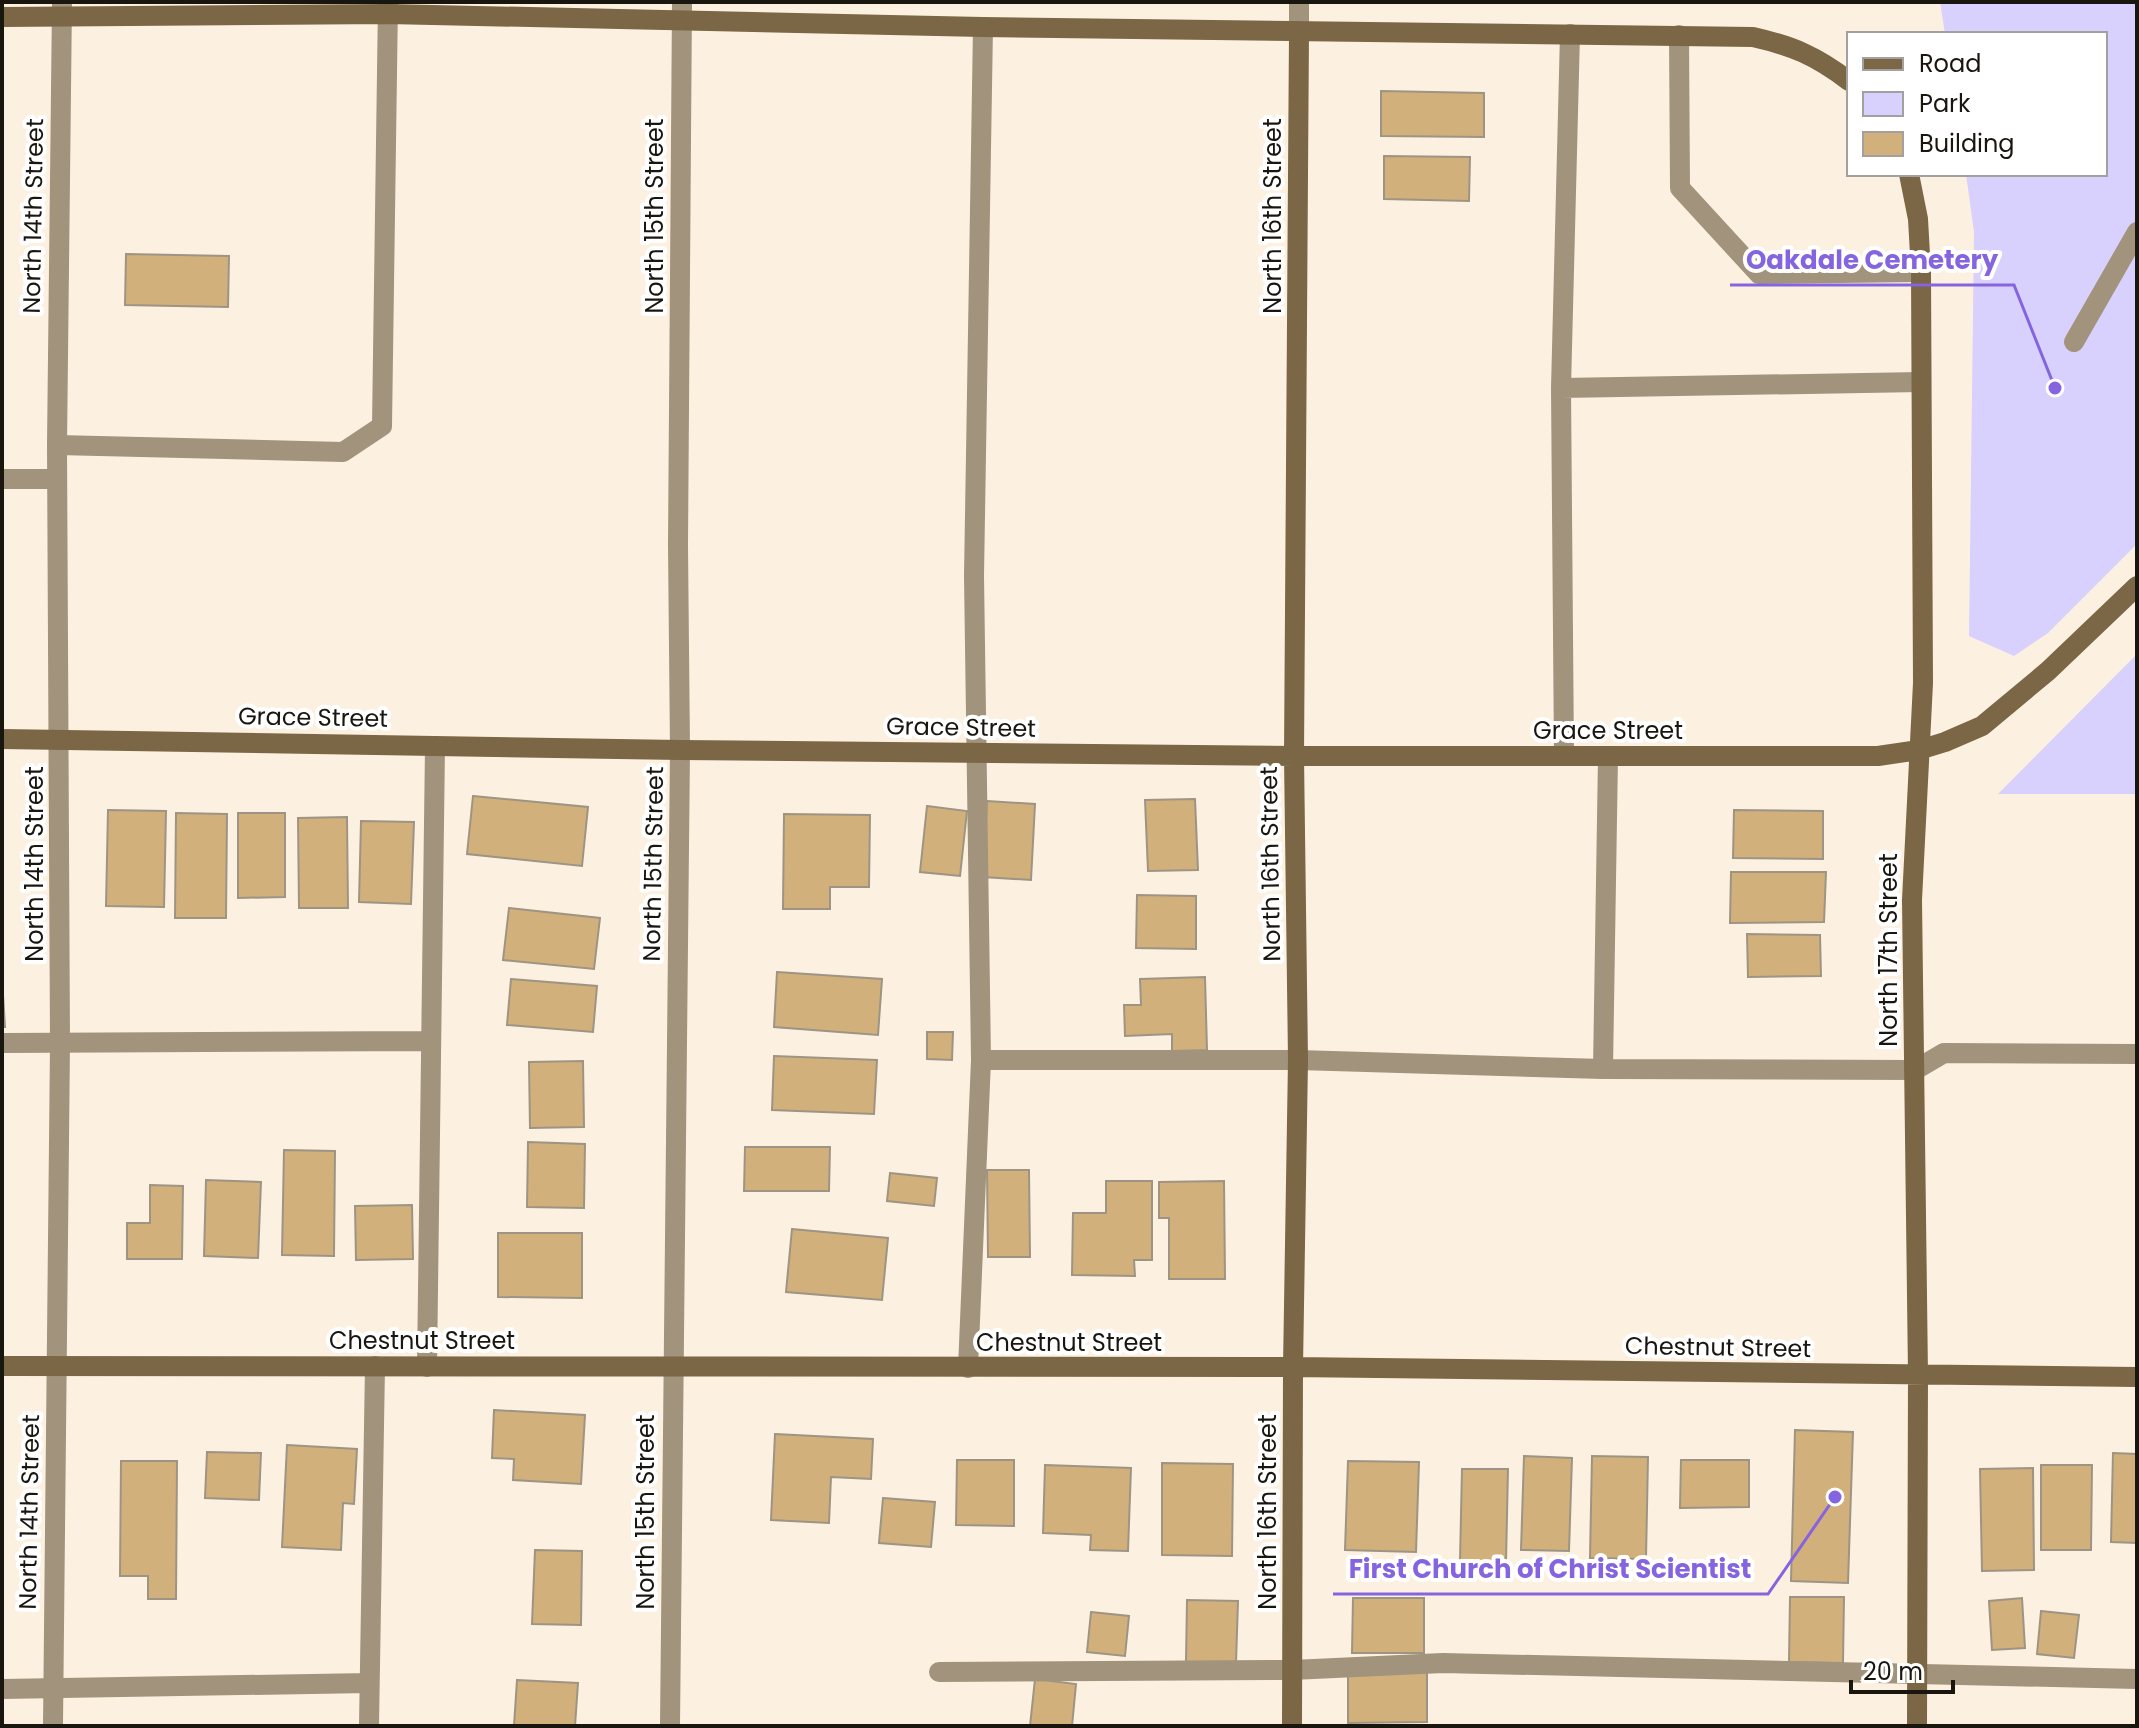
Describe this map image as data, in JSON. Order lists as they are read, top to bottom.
{
  "streets": {
    "street": [
      "North 14th Street",
      "North 15th Street",
      "North 16th Street",
      "Grace Street",
      "North 17th Street",
      "Chestnut Street"
    ]
  },
  "crossings": [
    ["North 14th Street", "Grace Street"],
    ["North 14th Street", "Chestnut Street"],
    ["North 15th Street", "Grace Street"],
    ["North 15th Street", "Chestnut Street"],
    ["North 16th Street", "Grace Street"],
    ["North 16th Street", "Chestnut Street"],
    ["Grace Street", "North 17th Street"],
    ["North 17th Street", "Chestnut Street"]
  ],
  "places": ["Oakdale Cemetery", "First Church of Christ Scientist"],
  "legend": ["Road", "Park", "Building"],
  "scale_bar": "20 m"
}
